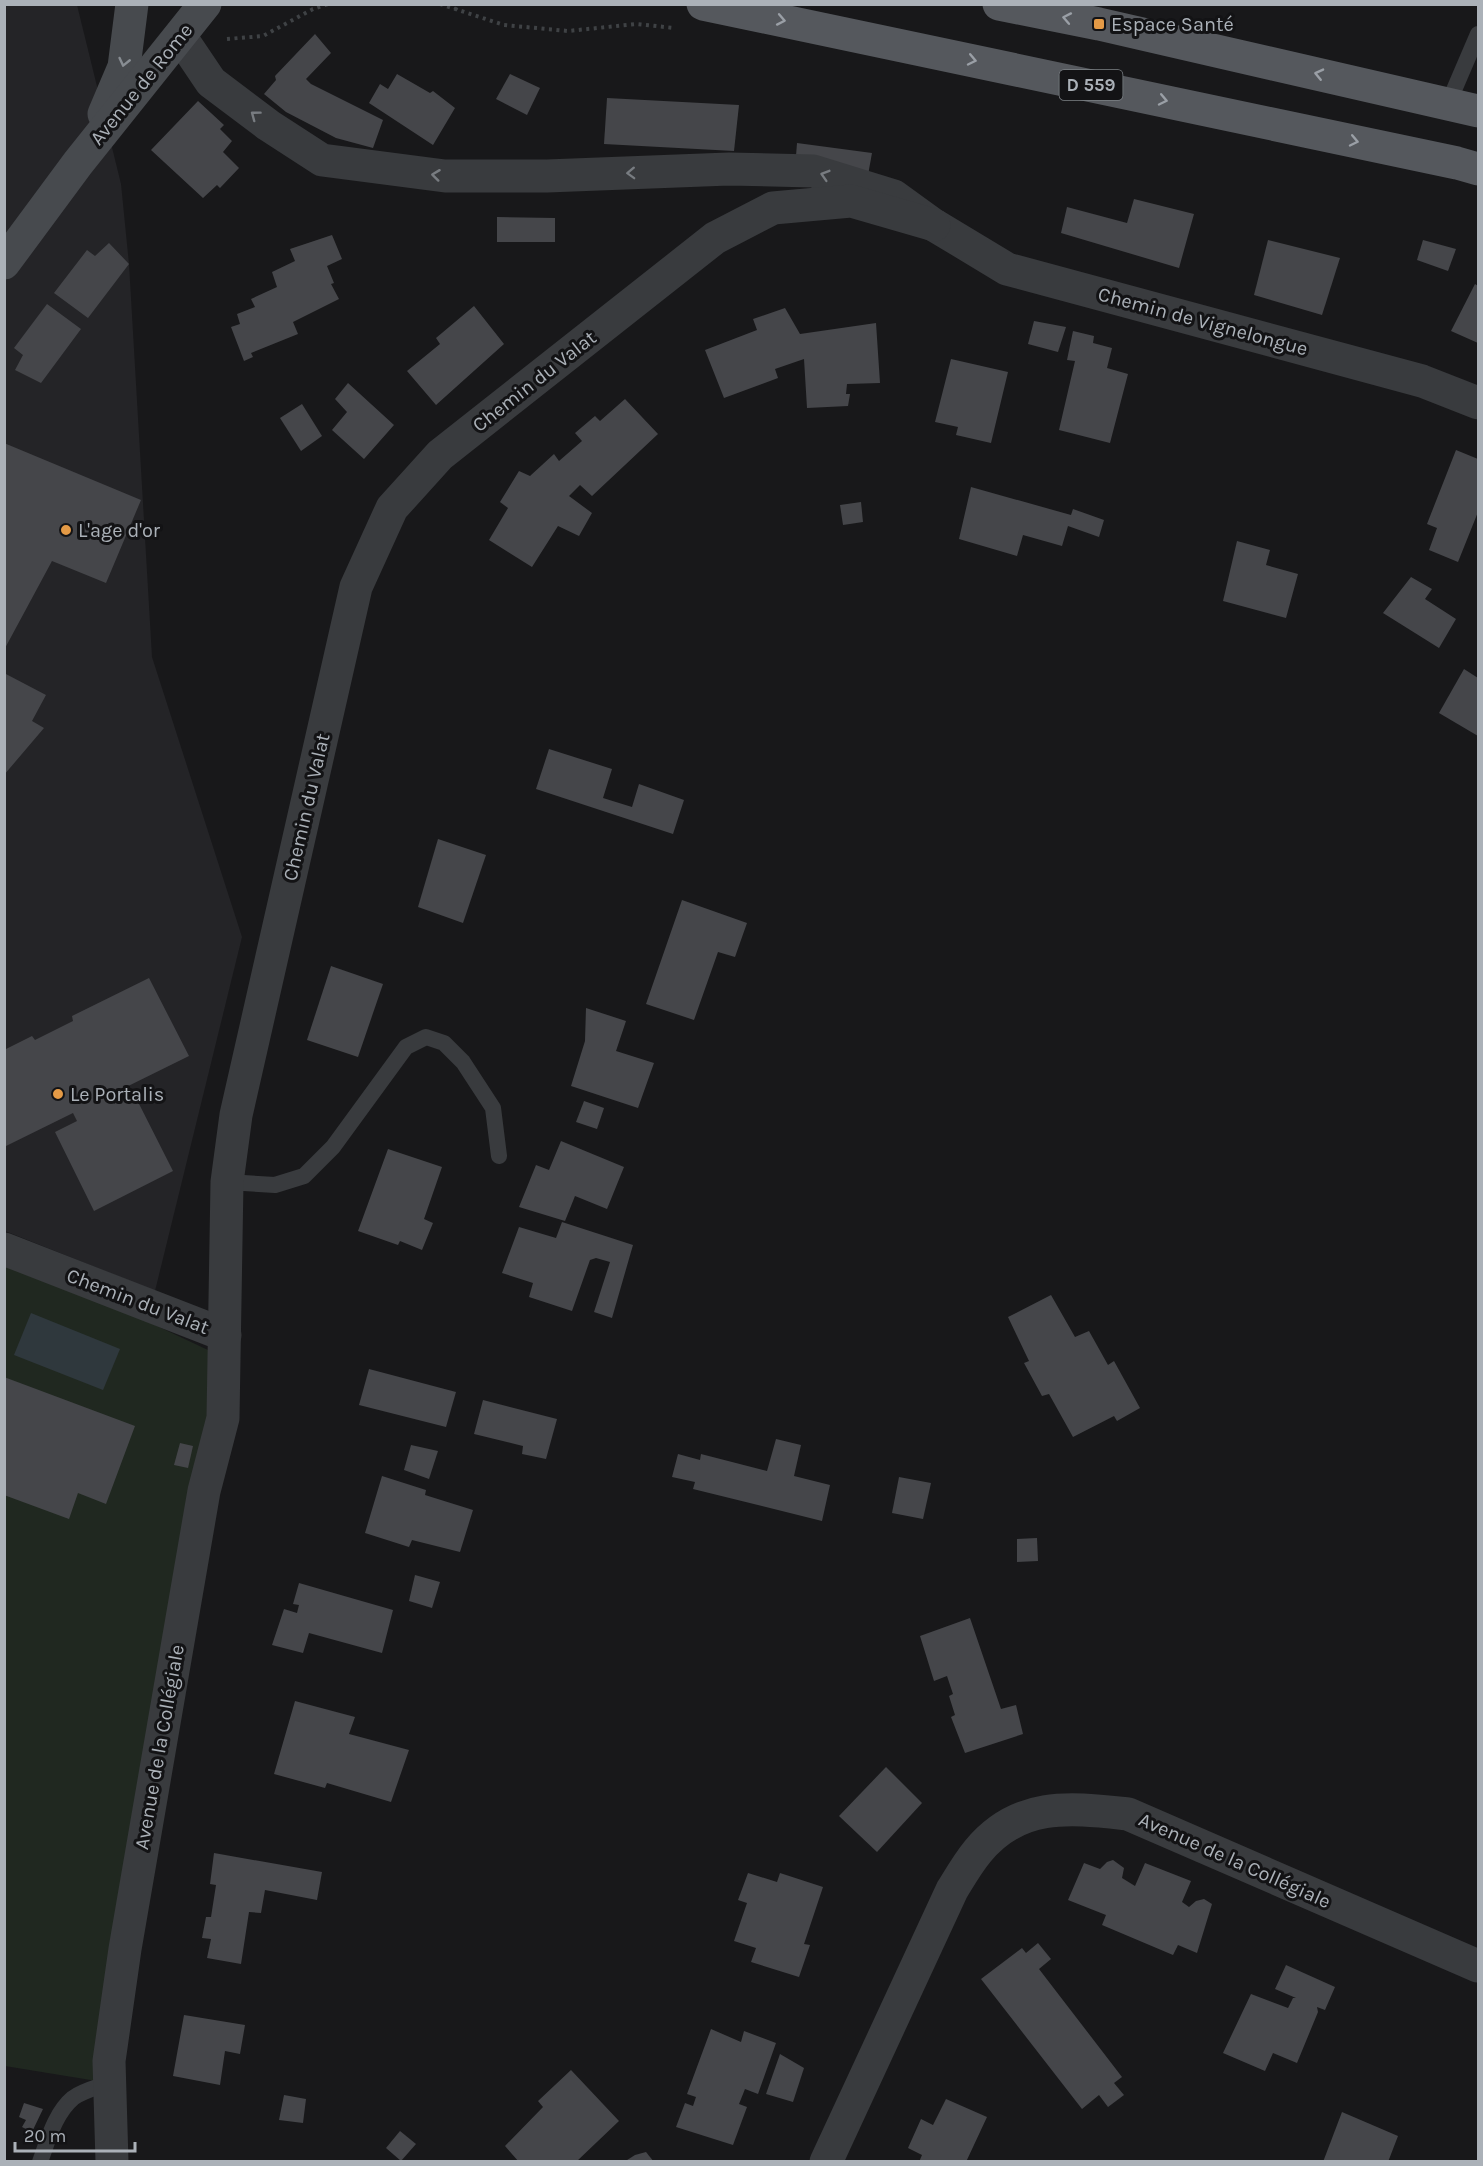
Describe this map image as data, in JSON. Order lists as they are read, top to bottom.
{
  "streets": {
    "main road": ["D 559"],
    "street": [
      "Avenue de Rome",
      "Chemin de Vignelongue",
      "Chemin du Valat",
      "Avenue de la Collégiale"
    ]
  },
  "crossings": [
    ["Chemin de Vignelongue", "Chemin du Valat"],
    ["Chemin du Valat", "Avenue de la Collégiale"]
  ],
  "places": {
    "transit": ["Espace Santé"],
    "other": ["L'age d'or", "Le Portalis"]
  },
  "scale_bar": "20 m"
}
